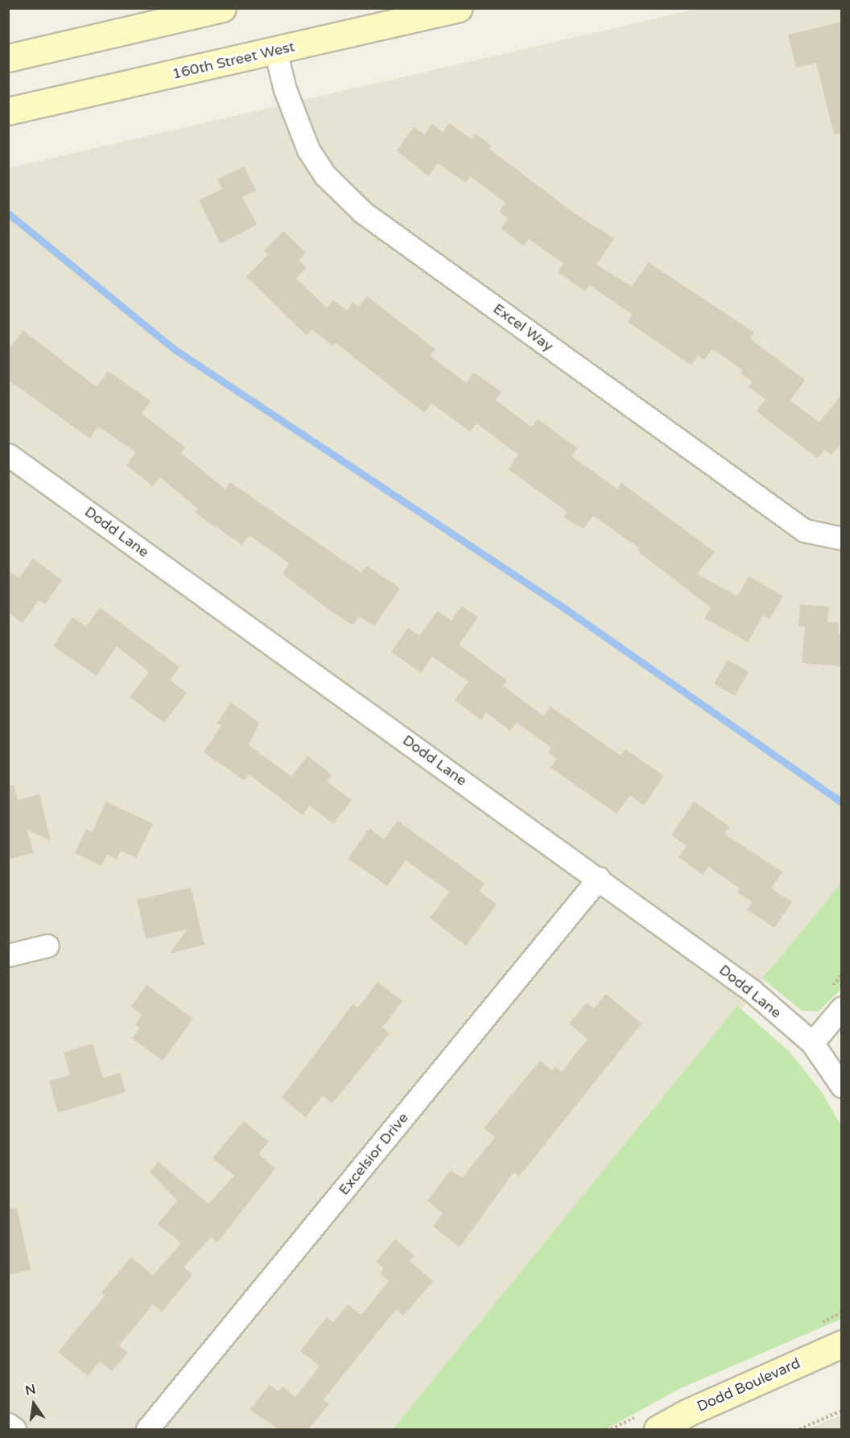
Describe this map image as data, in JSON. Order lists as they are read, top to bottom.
{
  "streets": {
    "main road": ["160th Street West", "Dodd Boulevard"],
    "street": ["Excel Way", "Dodd Lane", "Excelsior Drive"]
  },
  "crossings": [
    ["160th Street West", "Excel Way"],
    ["Dodd Lane", "Excelsior Drive"]
  ],
  "north": "top"
}
